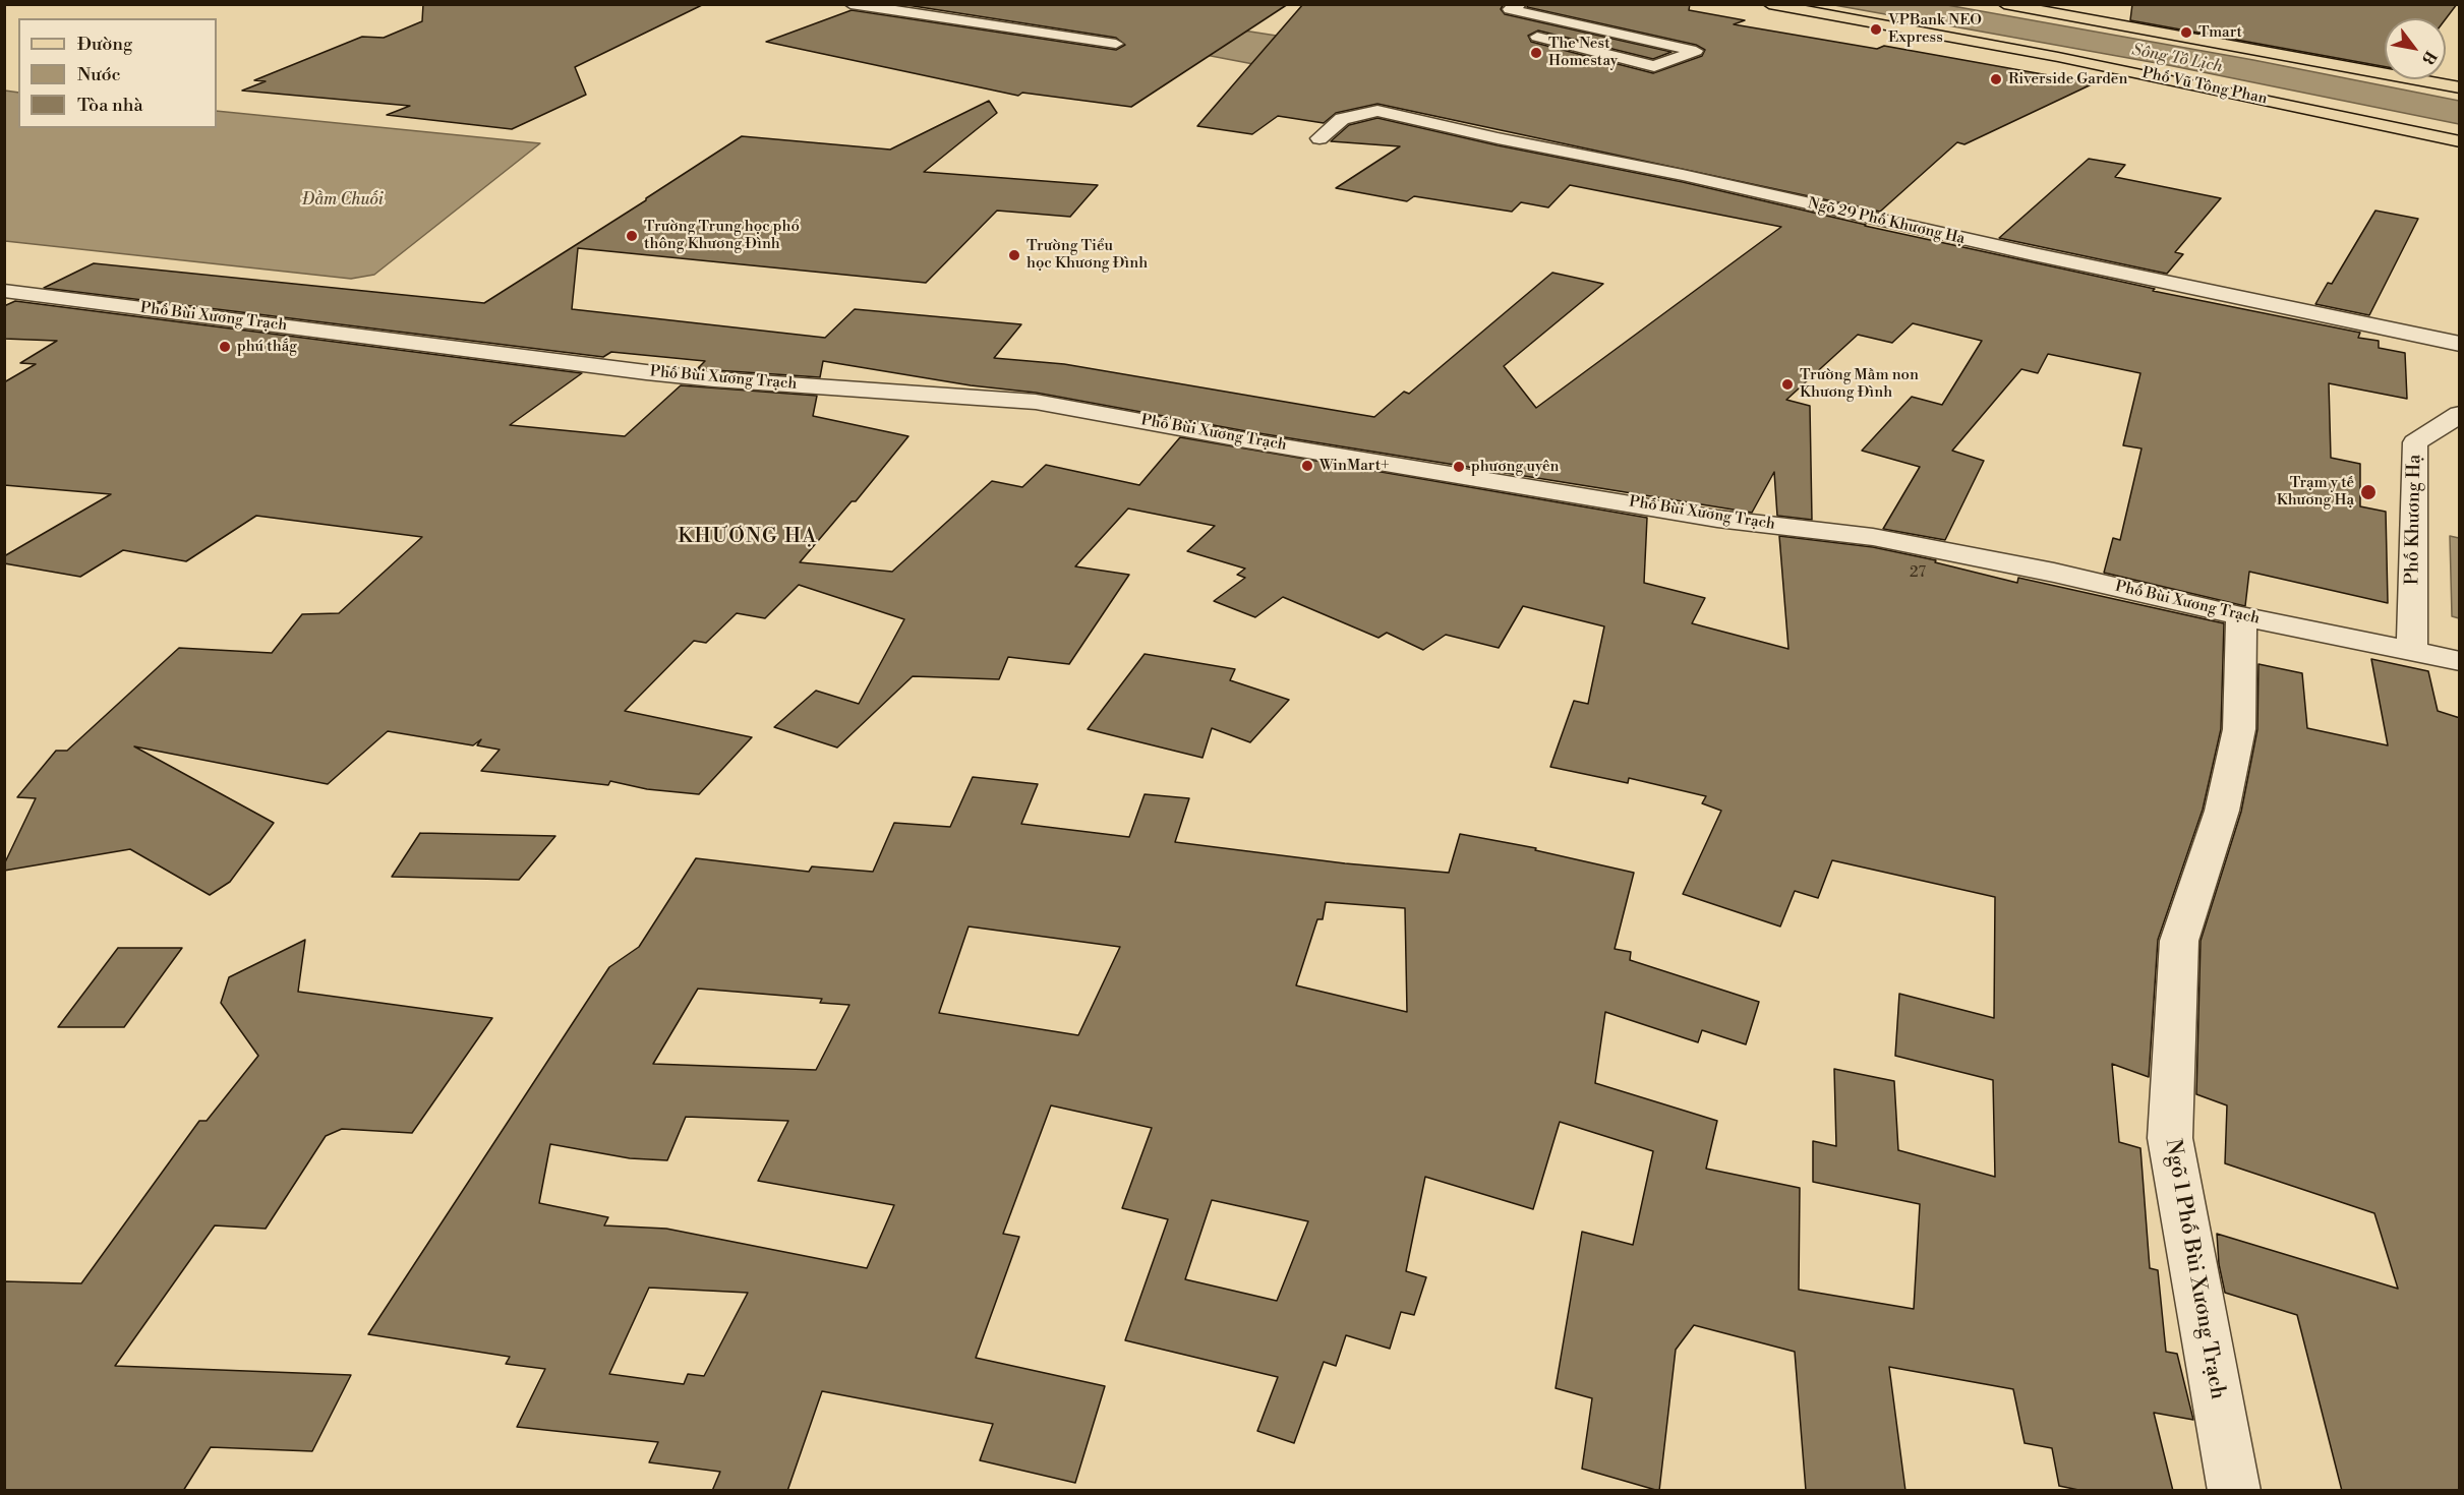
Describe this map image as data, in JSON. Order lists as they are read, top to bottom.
{
  "streets": {
    "main road": ["Phố Vũ Tông Phan"],
    "street": [
      "Ngõ 29 Phố Khương Hạ",
      "Phố Bùi Xương Trạch",
      "Phố Khương Hạ",
      "Ngõ 1 Phố Bùi Xương Trạch"
    ]
  },
  "crossings": [
    ["Phố Bùi Xương Trạch", "Phố Khương Hạ"],
    ["Phố Bùi Xương Trạch", "Ngõ 1 Phố Bùi Xương Trạch"]
  ],
  "districts": ["KHƯƠNG HẠ"],
  "water": ["Sông Tô Lịch", "Đầm Chuối"],
  "places": [
    "VPBank NEO Express",
    "Tmart",
    "The Nest Homestay",
    "Riverside Garden",
    "Trường Trung học phổ thông Khương Đình",
    "Trường Tiểu học Khương Đình",
    "phú thắg",
    "Trường Mầm non Khương Đình",
    "WinMart+",
    "phương uyên",
    "Trạm y tế Khương Hạ"
  ],
  "house_numbers": ["27"],
  "legend": ["Đường", "Nước", "Tòa nhà"],
  "north": "bottom right"
}
